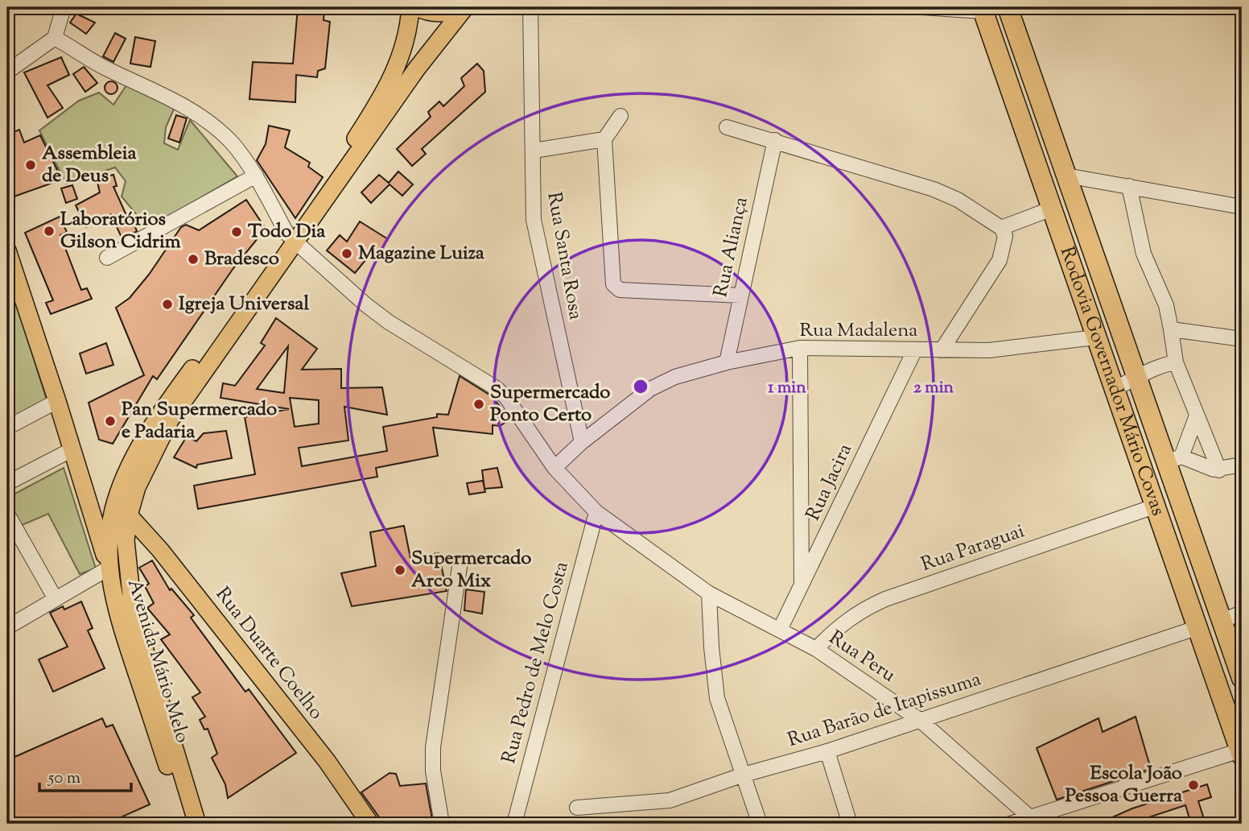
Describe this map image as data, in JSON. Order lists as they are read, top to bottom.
{
  "streets": {
    "highway": ["Rodovia Governador Mário Covas"],
    "main road": ["Rua Duarte Coelho", "Avenida Mário Melo"],
    "street": [
      "Rua Aliança",
      "Rua Santa Rosa",
      "Rua Madalena",
      "Rua Jacira",
      "Rua Paraguai",
      "Rua Peru",
      "Rua Pedro de Melo Costa",
      "Rua Barão de Itapissuma"
    ]
  },
  "crossings": [
    ["Rua Aliança", "Rua Madalena"],
    ["Rua Santa Rosa", "Rua Madalena"],
    ["Rua Madalena", "Rodovia Governador Mário Covas"],
    ["Rua Madalena", "Rua Jacira"],
    ["Rua Madalena", "Rua Peru"],
    ["Rodovia Governador Mário Covas", "Rua Paraguai"],
    ["Rodovia Governador Mário Covas", "Rua Barão de Itapissuma"],
    ["Rua Jacira", "Rua Peru"],
    ["Rua Paraguai", "Rua Peru"],
    ["Rua Duarte Coelho", "Avenida Mário Melo"],
    ["Rua Peru", "Rua Pedro de Melo Costa"],
    ["Rua Peru", "Rua Barão de Itapissuma"]
  ],
  "places": [
    "Assembleia de Deus",
    "Laboratórios Gilson Cidrim",
    "Todo Dia",
    "Magazine Luiza",
    "Bradesco",
    "Igreja Universal",
    "Supermercado Ponto Certo",
    "Pan Supermercado e Padaria",
    "Supermercado Arco Mix",
    "Escola João Pessoa Guerra"
  ],
  "scale_bar": "50 m",
  "rings": ["1 min", "2 min"]
}
